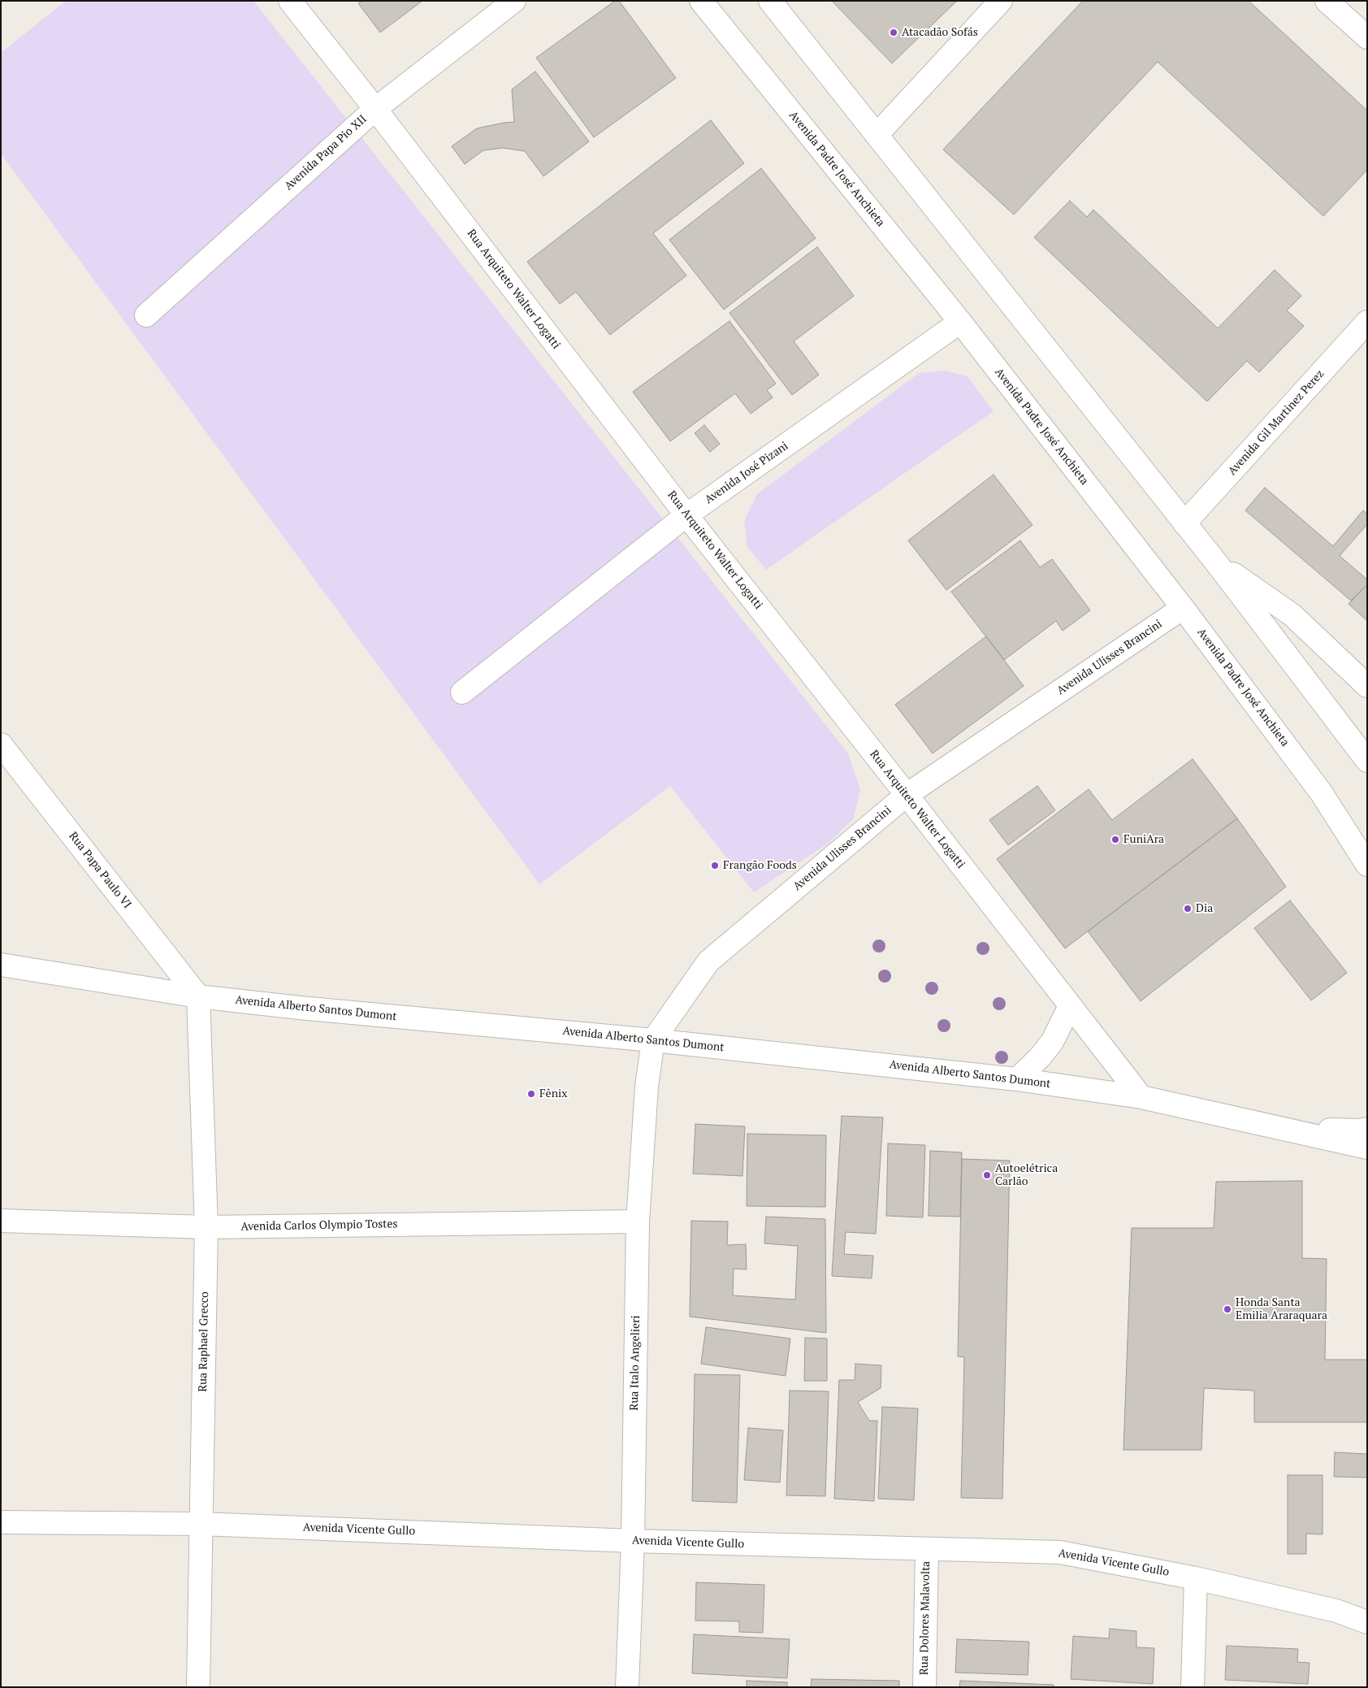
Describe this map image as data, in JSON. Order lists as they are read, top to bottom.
{
  "streets": {
    "street": [
      "Avenida Papa Pio XII",
      "Avenida Padre José Anchieta",
      "Rua Arquiteto Walter Logatti",
      "Avenida Gil Martinez Perez",
      "Avenida José Pizani",
      "Avenida Ulisses Brancini",
      "Rua Papa Paulo VI",
      "Avenida Alberto Santos Dumont",
      "Avenida Carlos Olympio Tostes",
      "Rua Raphael Grecco",
      "Rua Italo Angelieri",
      "Avenida Vicente Gullo",
      "Rua Dolores Malavolta"
    ]
  },
  "crossings": [
    ["Avenida Papa Pio XII", "Rua Arquiteto Walter Logatti"],
    ["Avenida Padre José Anchieta", "Avenida José Pizani"],
    ["Avenida Padre José Anchieta", "Avenida Ulisses Brancini"],
    ["Rua Arquiteto Walter Logatti", "Avenida José Pizani"],
    ["Rua Arquiteto Walter Logatti", "Avenida Ulisses Brancini"],
    ["Rua Arquiteto Walter Logatti", "Avenida Alberto Santos Dumont"],
    ["Avenida Ulisses Brancini", "Avenida Alberto Santos Dumont"],
    ["Avenida Ulisses Brancini", "Rua Italo Angelieri"],
    ["Rua Papa Paulo VI", "Avenida Alberto Santos Dumont"],
    ["Rua Papa Paulo VI", "Rua Raphael Grecco"],
    ["Avenida Alberto Santos Dumont", "Rua Raphael Grecco"],
    ["Avenida Alberto Santos Dumont", "Rua Italo Angelieri"],
    ["Avenida Carlos Olympio Tostes", "Rua Raphael Grecco"],
    ["Avenida Carlos Olympio Tostes", "Rua Italo Angelieri"],
    ["Rua Raphael Grecco", "Avenida Vicente Gullo"],
    ["Rua Italo Angelieri", "Avenida Vicente Gullo"],
    ["Avenida Vicente Gullo", "Rua Dolores Malavolta"]
  ],
  "places": [
    "Atacadão Sofás",
    "FuniAra",
    "Frangão Foods",
    "Dia",
    "Fênix",
    "Autoelétrica Carlão",
    "Honda Santa Emilia Araraquara"
  ]
}
